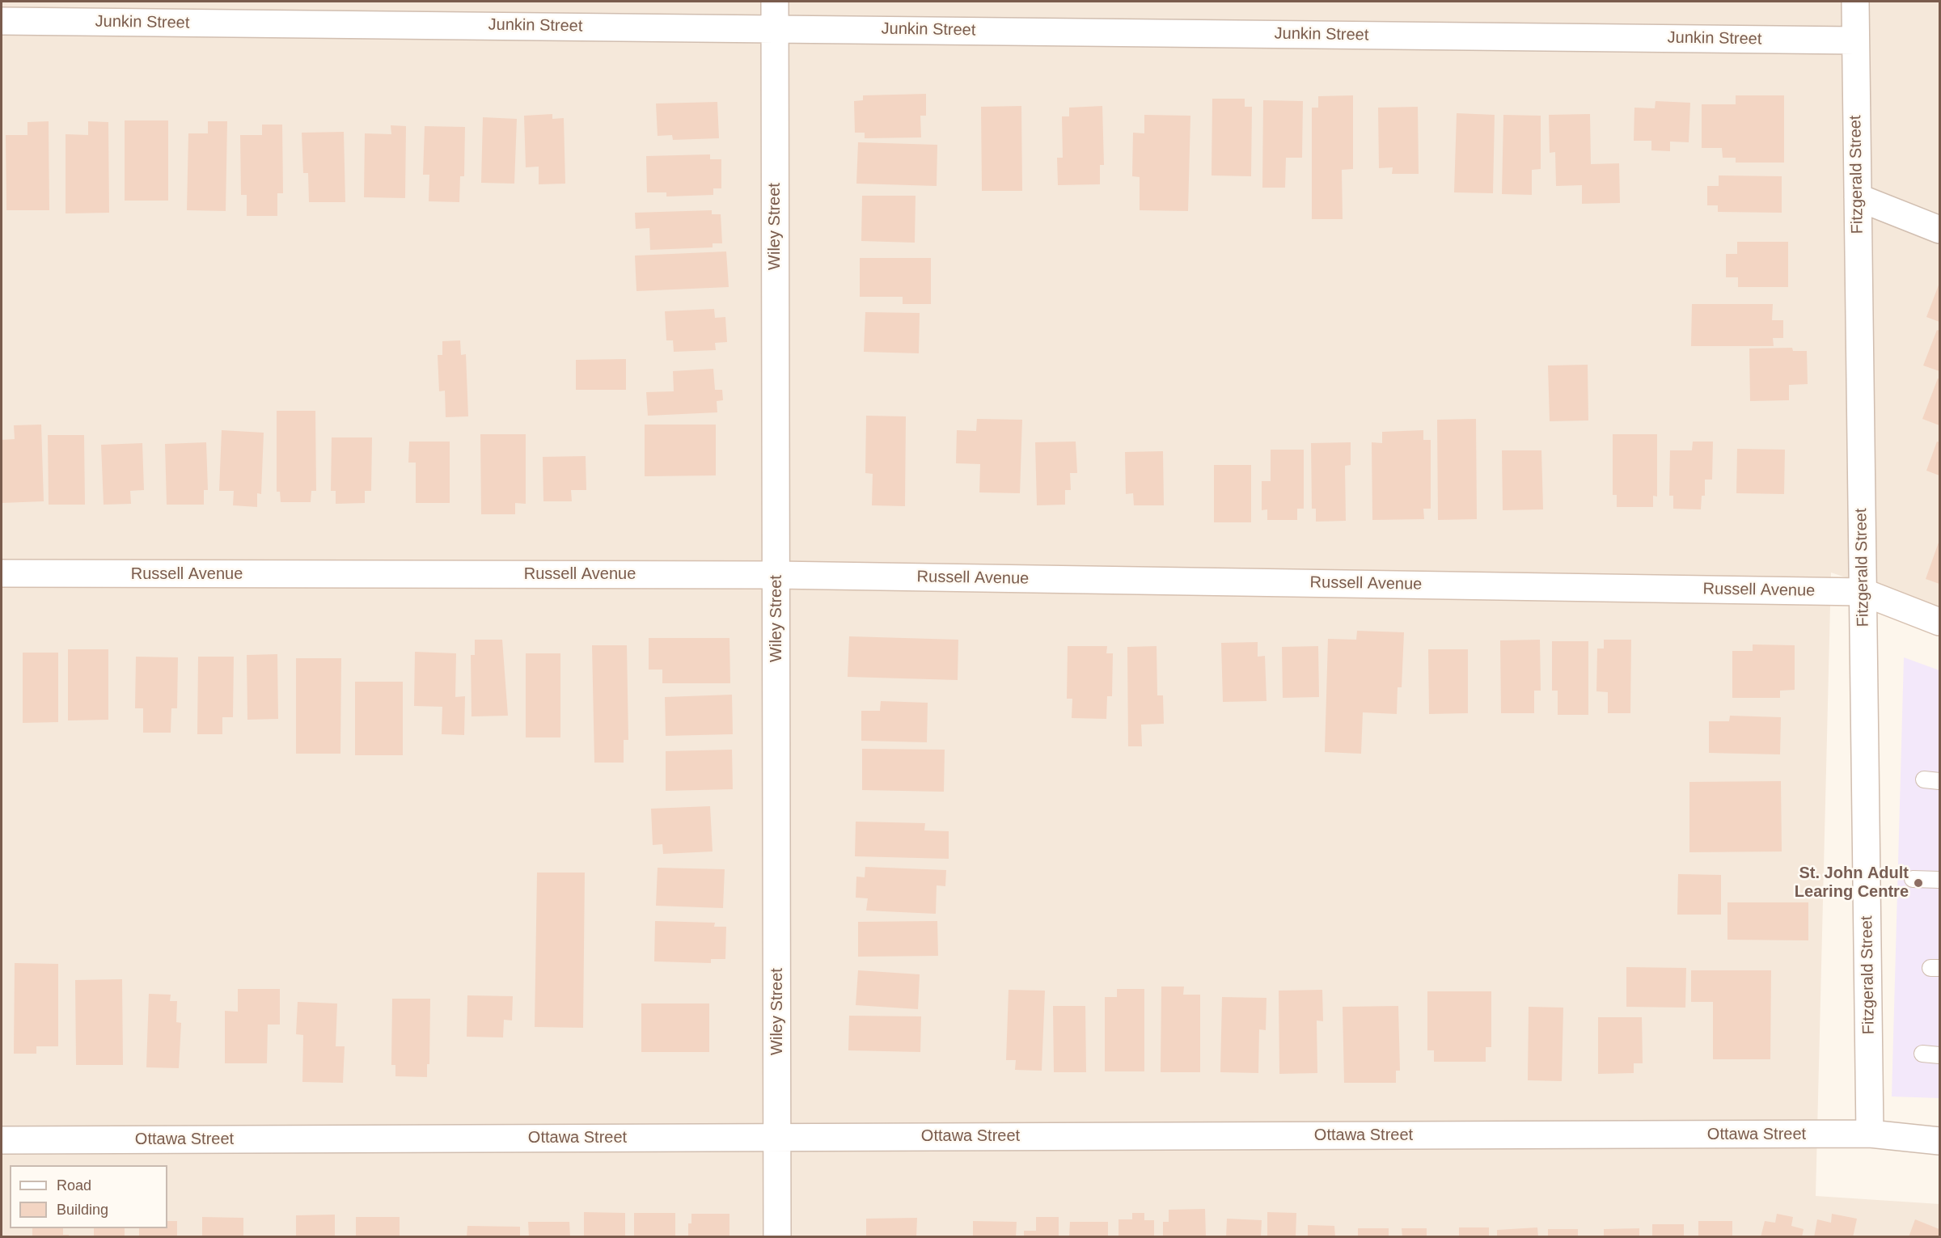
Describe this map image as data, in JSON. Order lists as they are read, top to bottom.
{
  "streets": {
    "street": [
      "Junkin Street",
      "Fitzgerald Street",
      "Wiley Street",
      "Russell Avenue",
      "Ottawa Street"
    ]
  },
  "crossings": [
    ["Junkin Street", "Fitzgerald Street"],
    ["Junkin Street", "Wiley Street"],
    ["Fitzgerald Street", "Russell Avenue"],
    ["Fitzgerald Street", "Ottawa Street"],
    ["Wiley Street", "Russell Avenue"],
    ["Wiley Street", "Ottawa Street"]
  ],
  "places": ["St. John Adult Learing Centre"],
  "legend": ["Road", "Building"]
}
